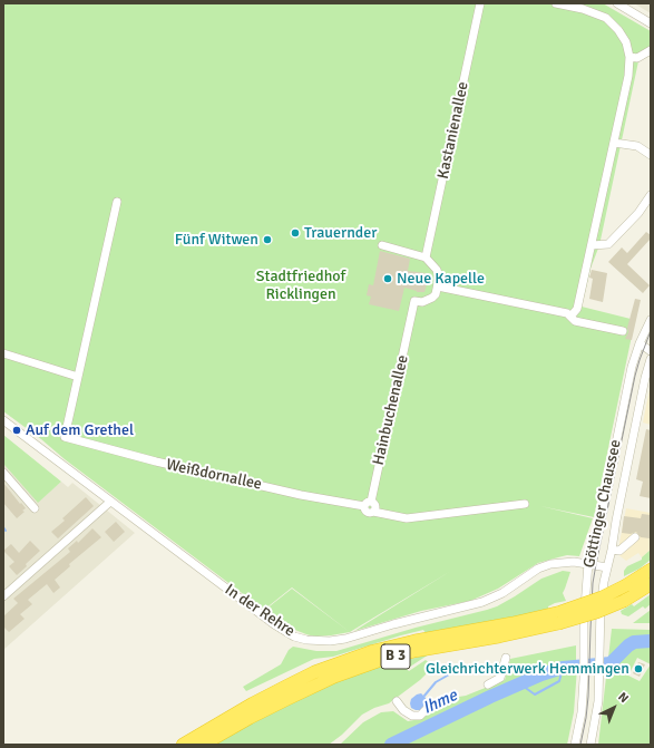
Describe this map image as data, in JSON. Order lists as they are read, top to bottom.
{
  "streets": {
    "highway": ["B 3"],
    "street": [
      "Kastanienallee",
      "Hainbuchenallee",
      "Weißdornallee",
      "Göttinger Chaussee",
      "In der Rehre"
    ]
  },
  "crossings": [
    ["Hainbuchenallee", "Weißdornallee"],
    ["Göttinger Chaussee", "In der Rehre"]
  ],
  "water": ["Ihme"],
  "parks": ["Stadtfriedhof Ricklingen"],
  "places": [
    "Trauernder",
    "Fünf Witwen",
    "Neue Kapelle",
    "Auf dem Grethel",
    "Gleichrichterwerk Hemmingen"
  ],
  "north": "top right"
}
